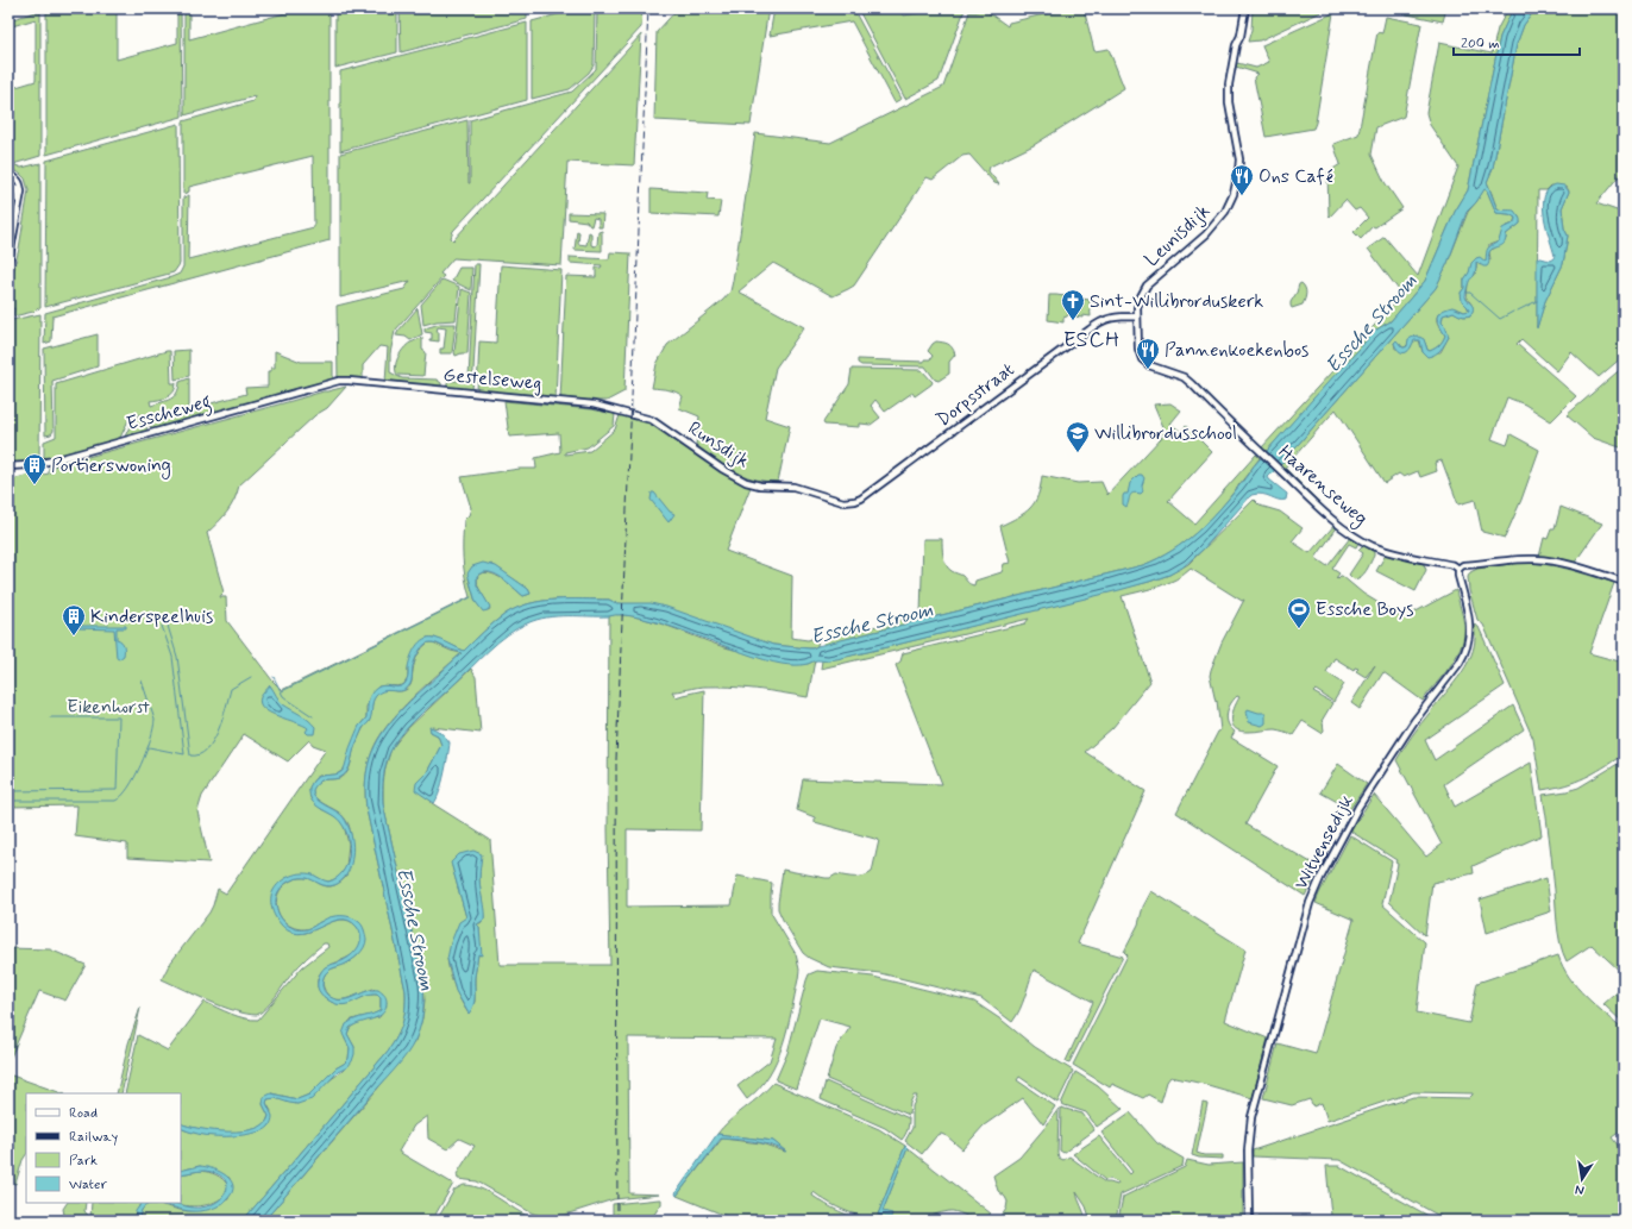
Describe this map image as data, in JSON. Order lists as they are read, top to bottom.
{
  "streets": {
    "street": [
      "Leunisdijk",
      "Gestelseweg",
      "Dorpsstraat",
      "Esscheweg",
      "Runsdijk",
      "Haarenseweg",
      "Witvensedijk"
    ]
  },
  "crossings": [
    ["Leunisdijk", "Dorpsstraat"],
    ["Leunisdijk", "Haarenseweg"],
    ["Gestelseweg", "Esscheweg"],
    ["Gestelseweg", "Runsdijk"],
    ["Dorpsstraat", "Runsdijk"],
    ["Haarenseweg", "Witvensedijk"]
  ],
  "districts": ["ESCH"],
  "water": ["Essche Stroom"],
  "parks": ["Eikenhorst"],
  "places": {
    "restaurant": ["Ons Café", "Pannenkoekenbos"],
    "church": ["Sint-Willibrorduskerk"],
    "school or university": ["Willibrordusschool"],
    "building": ["Portierswoning", "Kinderspeelhuis"],
    "sports": ["Essche Boys"]
  },
  "legend": [
    "Road",
    "Railway",
    "Park",
    "Water"
  ],
  "scale_bar": "200 m",
  "north": "bottom"
}
